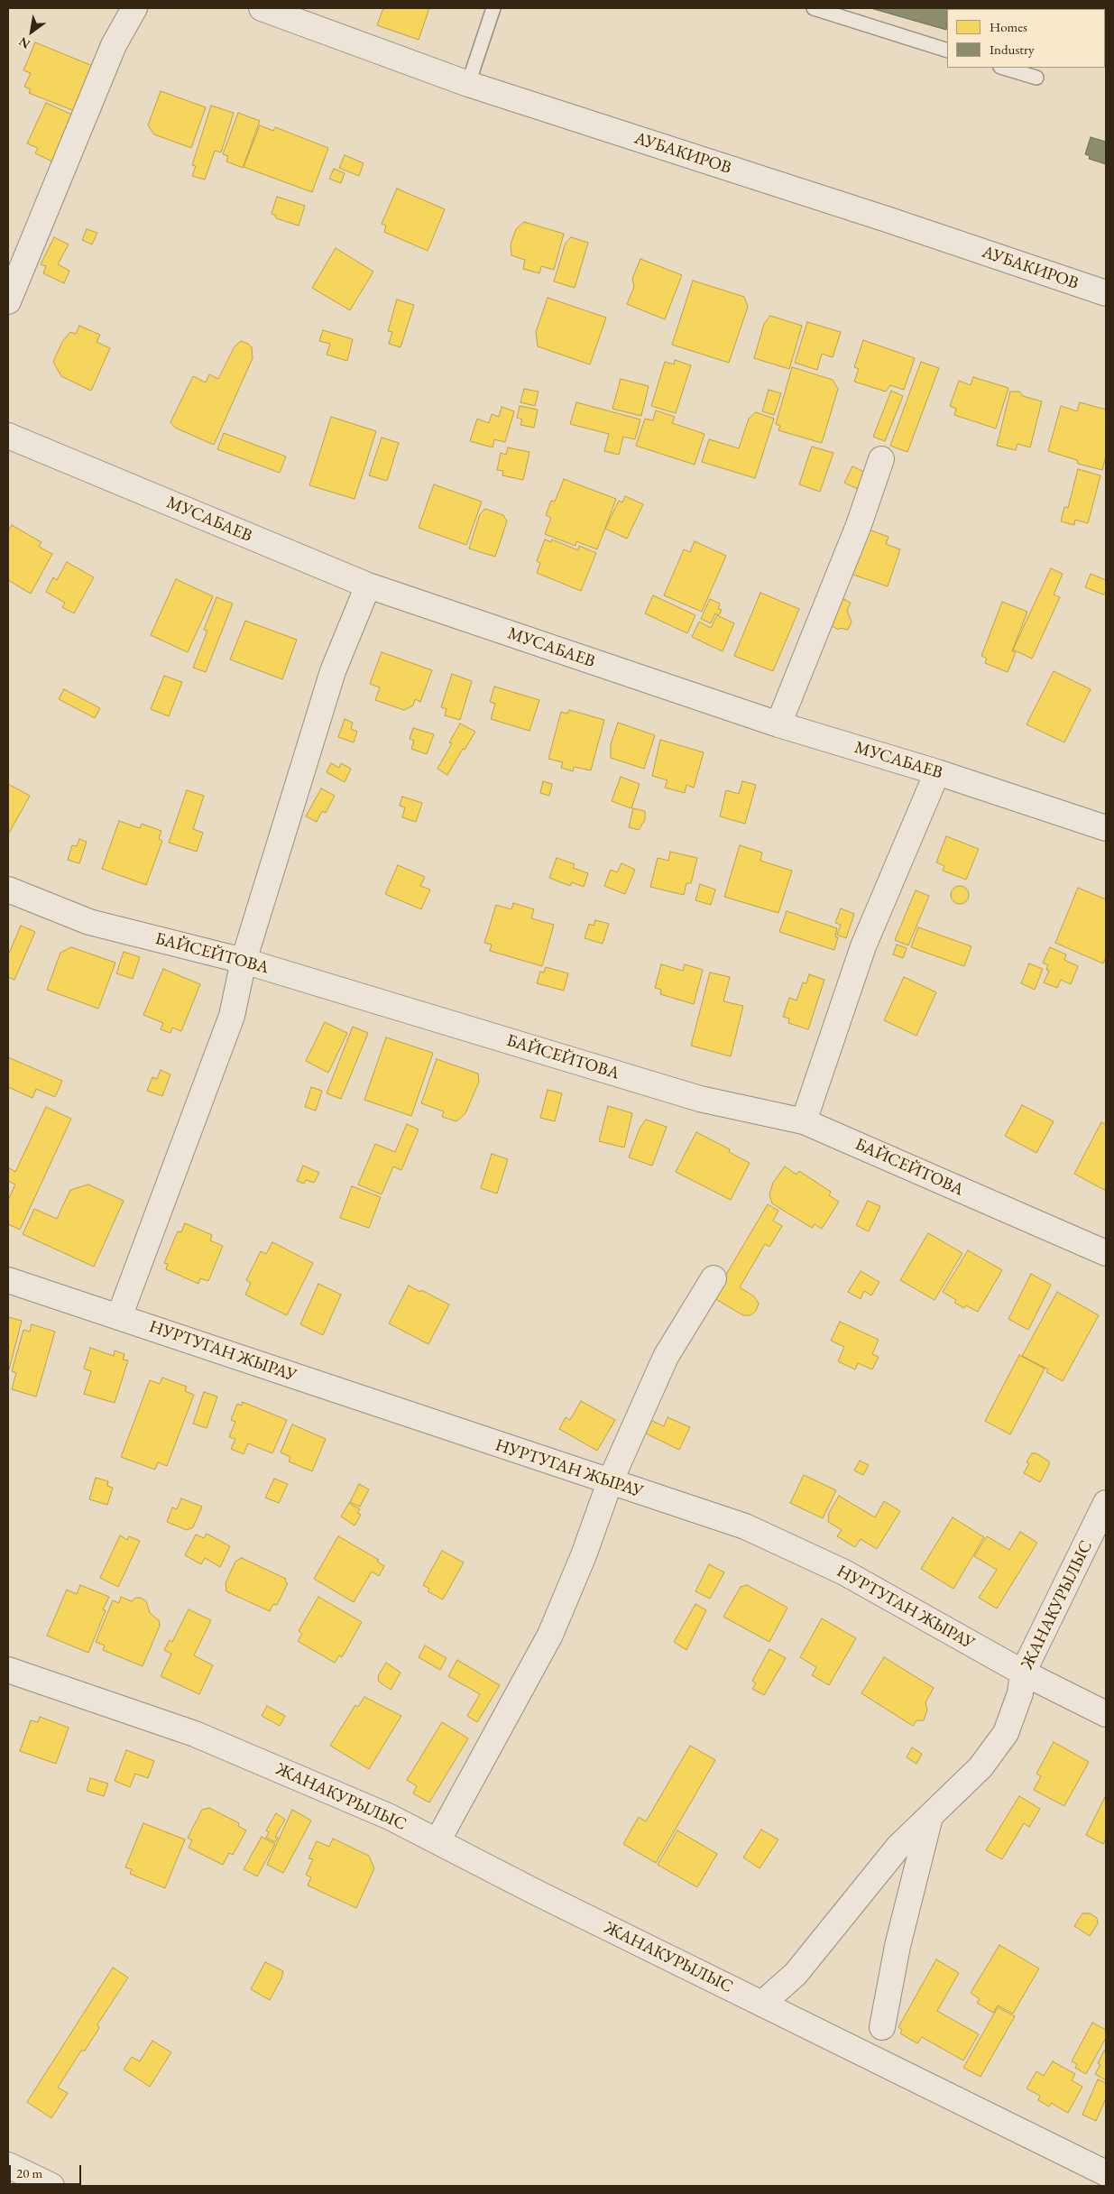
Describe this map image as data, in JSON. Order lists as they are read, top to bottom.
{
  "streets": {
    "street": [
      "АУБАКИРОВ",
      "МУСАБАЕВ",
      "БАЙСЕЙТОВА",
      "НУРТУГАН ЖЫРАУ",
      "ЖАНАКУРЫЛЫС"
    ]
  },
  "crossings": [
    ["НУРТУГАН ЖЫРАУ", "ЖАНАКУРЫЛЫС"]
  ],
  "legend": ["Homes", "Industry"],
  "scale_bar": "20 m",
  "north": "bottom left"
}
